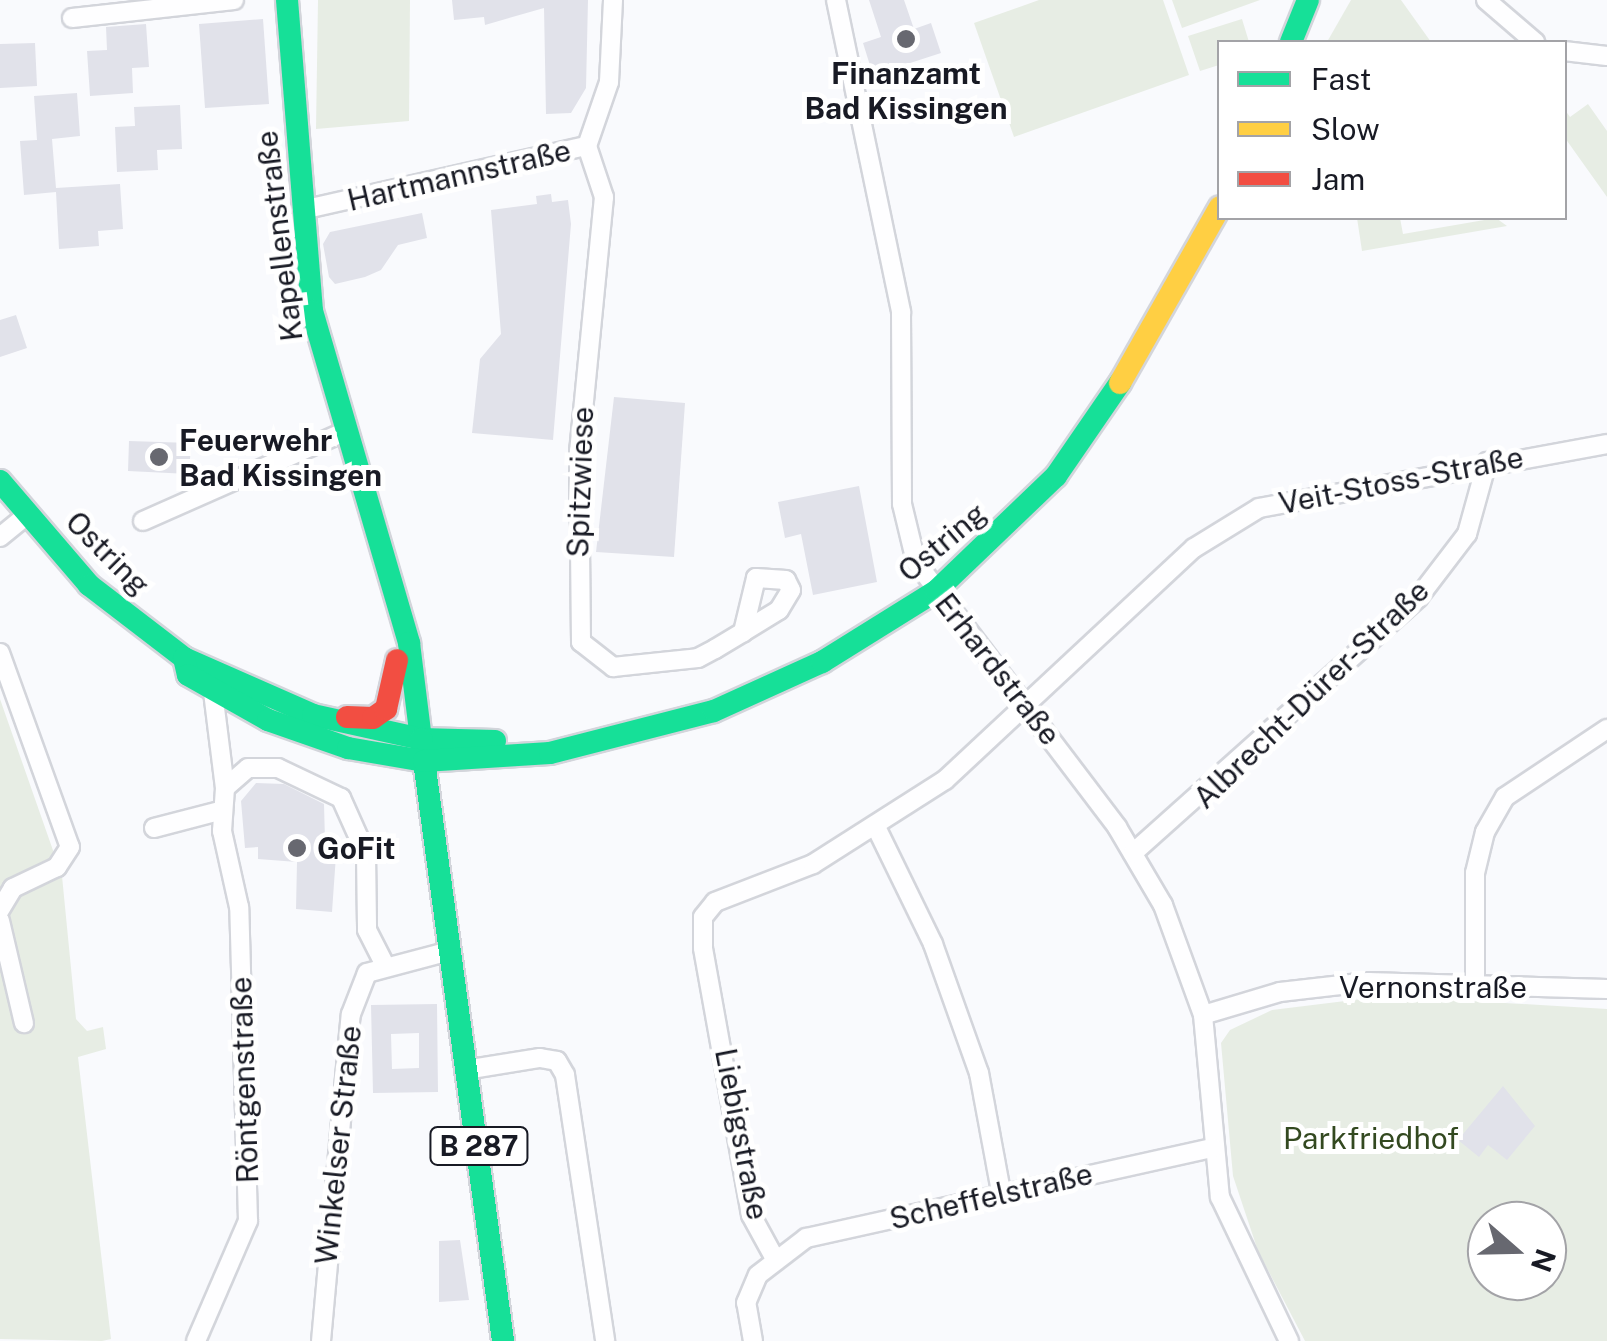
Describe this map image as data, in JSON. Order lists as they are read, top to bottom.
{
  "streets": {
    "main road": ["Kapellenstraße", "Ostring", "B 287"],
    "street": [
      "Hartmannstraße",
      "Veit-Stoss-Straße",
      "Spitzwiese",
      "Erhardstraße",
      "Albrecht-Dürer-Straße",
      "Vernonstraße",
      "Röntgenstraße",
      "Liebigstraße",
      "Winkelser Straße",
      "Scheffelstraße"
    ]
  },
  "crossings": [
    ["Hartmannstraße", "Kapellenstraße"],
    ["Hartmannstraße", "Spitzwiese"],
    ["Kapellenstraße", "Ostring"],
    ["Kapellenstraße", "B 287"],
    ["Veit-Stoss-Straße", "Erhardstraße"],
    ["Veit-Stoss-Straße", "Albrecht-Dürer-Straße"],
    ["Veit-Stoss-Straße", "Liebigstraße"],
    ["Ostring", "Erhardstraße"],
    ["Ostring", "Röntgenstraße"],
    ["Ostring", "B 287"],
    ["Erhardstraße", "Albrecht-Dürer-Straße"],
    ["Erhardstraße", "Vernonstraße"],
    ["Erhardstraße", "Scheffelstraße"],
    ["Liebigstraße", "Scheffelstraße"]
  ],
  "parks": ["Parkfriedhof"],
  "places": ["Finanzamt Bad Kissingen", "Feuerwehr Bad Kissingen", "GoFit"],
  "legend": ["Fast", "Slow", "Jam"],
  "north": "right"
}
